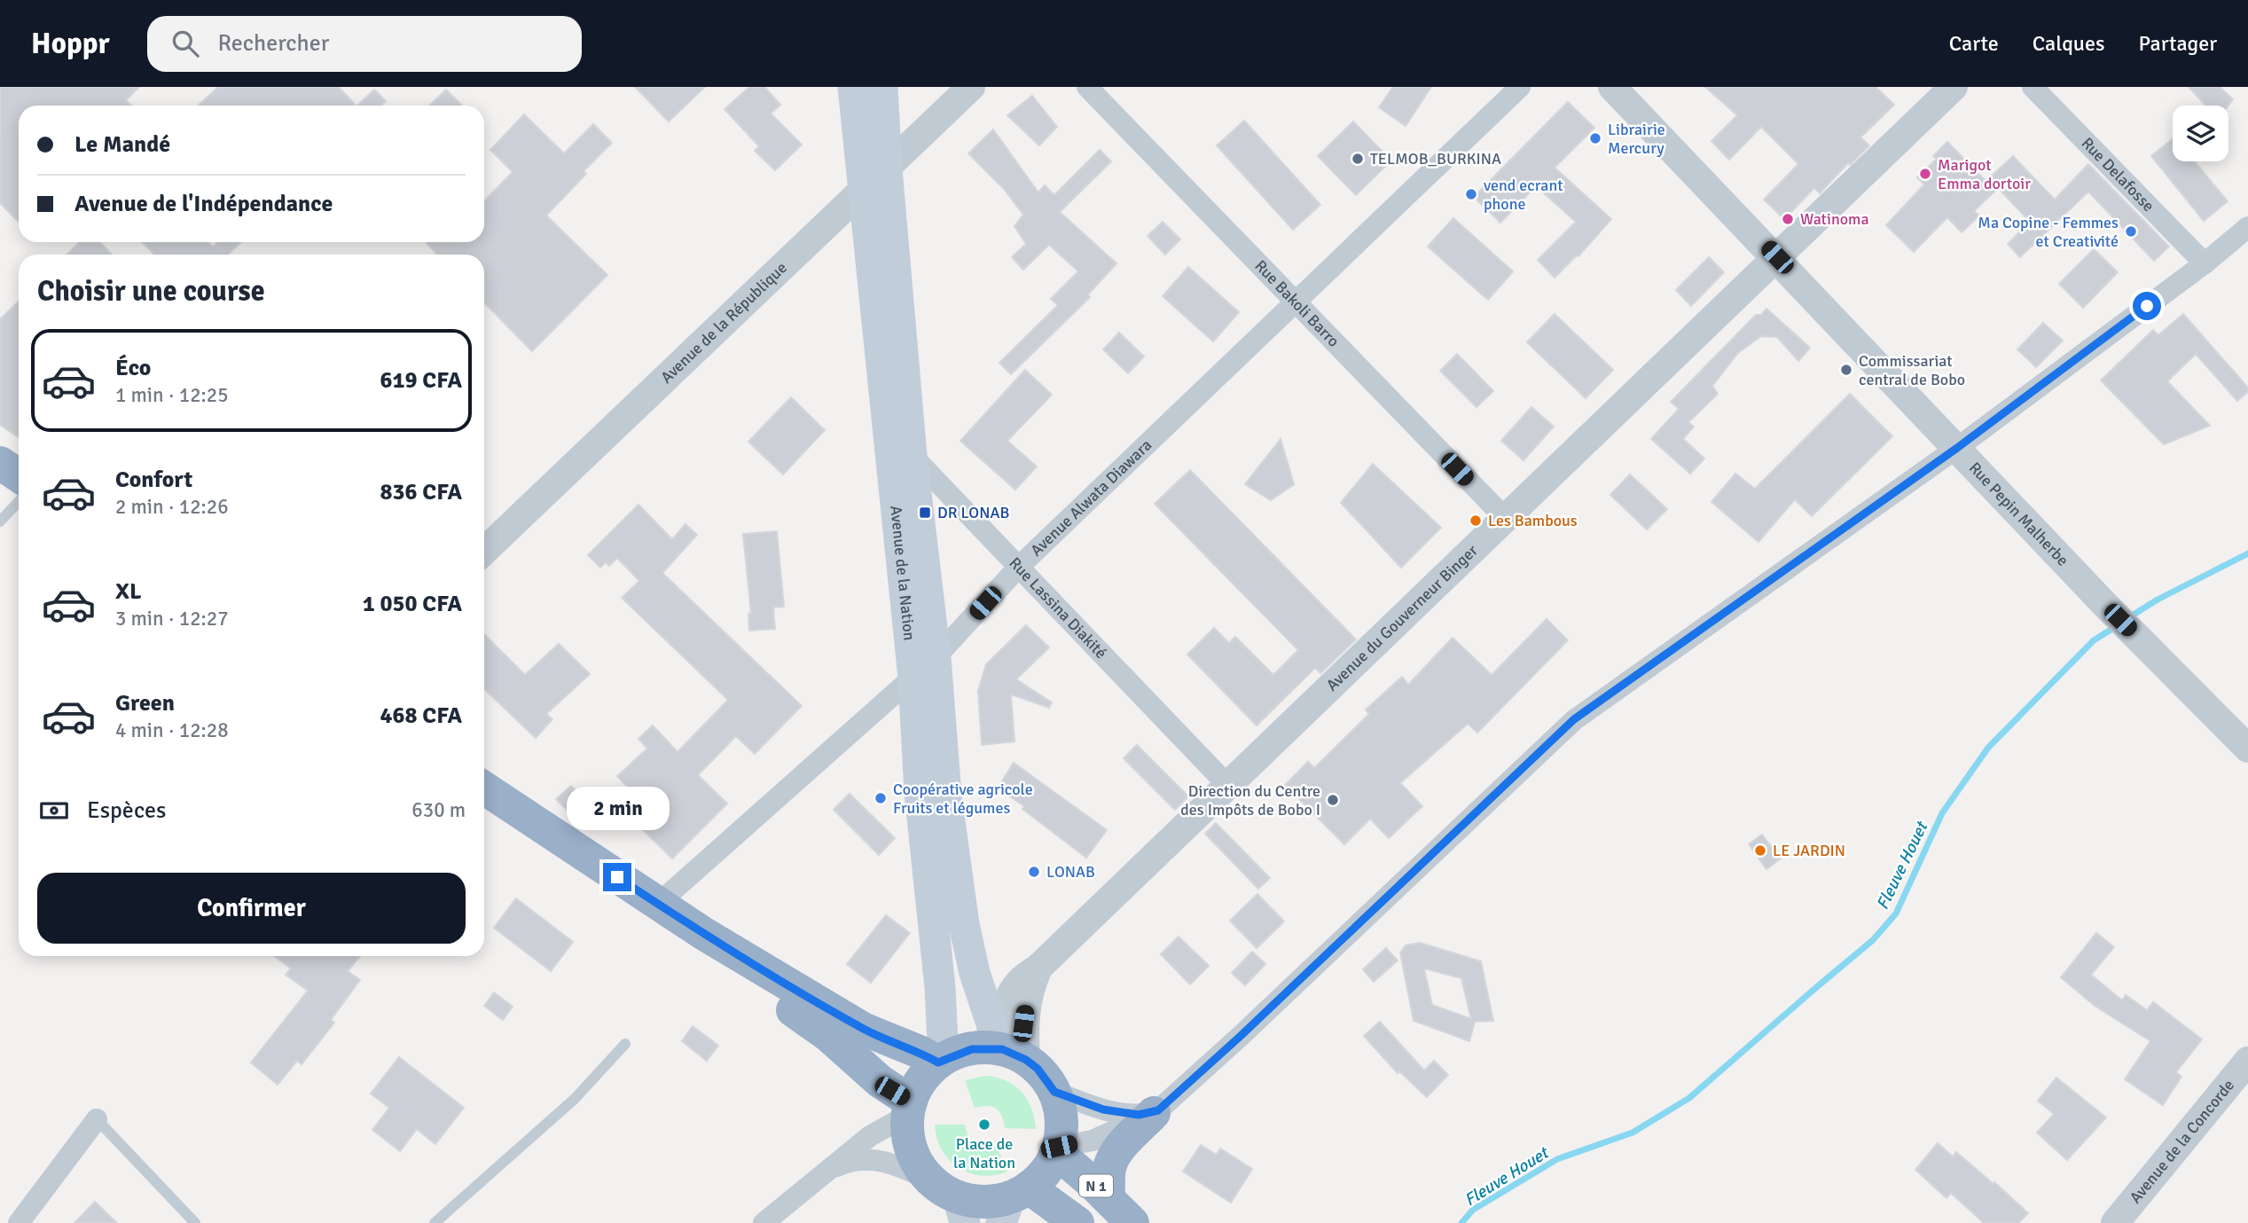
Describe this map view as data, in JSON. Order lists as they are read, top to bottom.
{
  "streets": {
    "highway": ["N 1"],
    "main road": ["Avenue de la Nation"],
    "street": [
      "Rue Delafosse",
      "Rue Bakoli Barro",
      "Avenue de la République",
      "Avenue Alwata Diawara",
      "Rue Pepin Malherbe",
      "Rue Lassina Diakité",
      "Avenue du Gouverneur Binger",
      "Avenue de la Concorde"
    ]
  },
  "crossings": [
    ["Rue Bakoli Barro", "Avenue Alwata Diawara"],
    ["Rue Bakoli Barro", "Avenue du Gouverneur Binger"],
    ["Avenue de la République", "Avenue de la Nation"],
    ["Avenue Alwata Diawara", "Avenue de la Nation"],
    ["Avenue Alwata Diawara", "Rue Lassina Diakité"],
    ["Rue Pepin Malherbe", "Avenue du Gouverneur Binger"],
    ["Avenue de la Nation", "Rue Lassina Diakité"],
    ["Avenue de la Nation", "Avenue du Gouverneur Binger"],
    ["Avenue de la Nation", "N 1"],
    ["Rue Lassina Diakité", "Avenue du Gouverneur Binger"],
    ["Avenue du Gouverneur Binger", "N 1"]
  ],
  "water": ["Fleuve Houet"],
  "places": {
    "other": [
      "Librairie Mercury",
      "TELMOB_BURKINA",
      "Marigot Emma dortoir",
      "vend ecrant phone",
      "Watinoma",
      "Ma Copine - Femmes et Creativité",
      "Commissariat central de Bobo",
      "Les Bambous",
      "Coopérative agricole Fruits et légumes",
      "Direction du Centre des Impôts de Bobo I",
      "LE JARDIN",
      "LONAB",
      "Place de la Nation"
    ],
    "transit": ["DR LONAB"]
  },
  "page": {
    "header": "Hoppr",
    "search": "Rechercher",
    "nav": ["Carte", "Calques", "Partager"],
    "banner": ["Le Mandé", "Avenue de l'Indépendance"],
    "heading": "Choisir une course",
    "list": [
      {
        "name": "Éco",
        "note": "1 min · 12:25",
        "value": "619 CFA"
      },
      {
        "name": "Confort",
        "note": "2 min · 12:26",
        "value": "836 CFA"
      },
      {
        "name": "XL",
        "note": "3 min · 12:27",
        "value": "1 050 CFA"
      },
      {
        "name": "Green",
        "note": "4 min · 12:28",
        "value": "468 CFA"
      }
    ],
    "pay": ["Espèces", "630 m"],
    "bubble": "2 min",
    "buttons": "Confirmer"
  }
}
